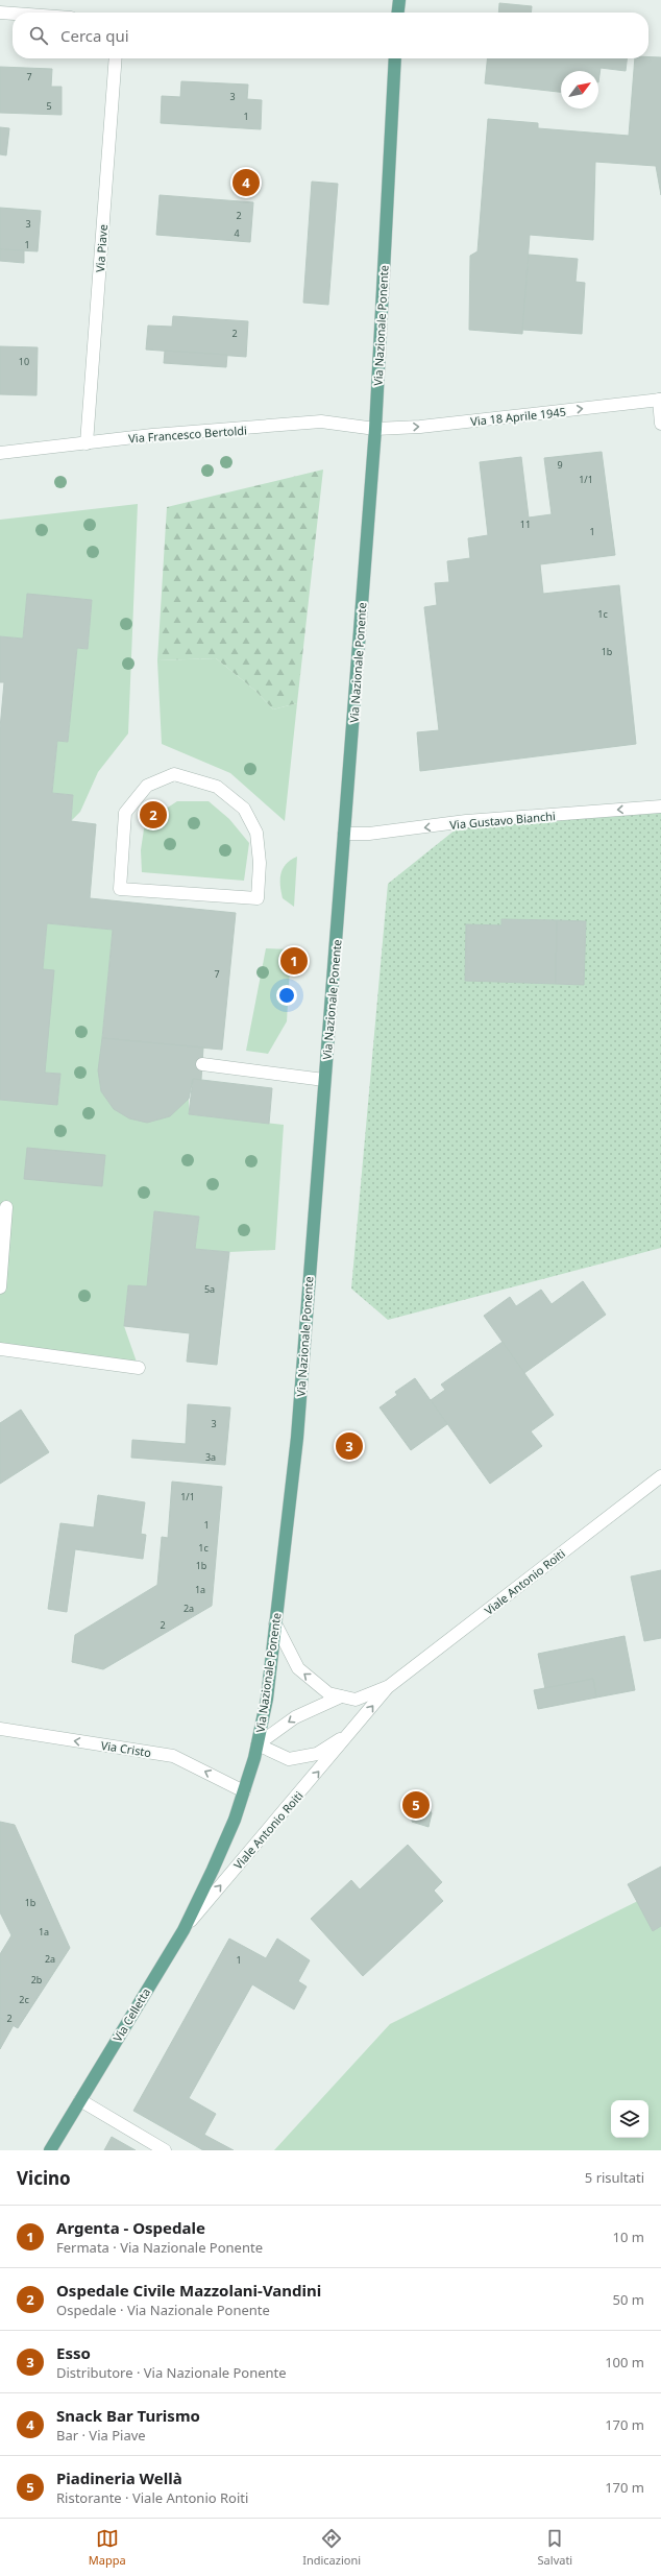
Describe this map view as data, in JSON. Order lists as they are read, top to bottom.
{
  "streets": {
    "main road": ["Via Nazionale Ponente", "Via Celletta"],
    "street": [
      "Via Piave",
      "Via 18 Aprile 1945",
      "Via Francesco Bertoldi",
      "Via Gustavo Bianchi",
      "Viale Antonio Roiti",
      "Via Cristo"
    ]
  },
  "crossings": [
    ["Via Piave", "Via Francesco Bertoldi"],
    ["Via Nazionale Ponente", "Via 18 Aprile 1945"],
    ["Via Nazionale Ponente", "Via Francesco Bertoldi"],
    ["Via Nazionale Ponente", "Via Gustavo Bianchi"],
    ["Via Nazionale Ponente", "Viale Antonio Roiti"],
    ["Via Nazionale Ponente", "Via Cristo"],
    ["Via Nazionale Ponente", "Via Celletta"],
    ["Via 18 Aprile 1945", "Via Francesco Bertoldi"],
    ["Viale Antonio Roiti", "Via Celletta"]
  ],
  "one_way": ["Via 18 Aprile 1945", "Via Gustavo Bianchi", "Via Cristo"],
  "house_numbers": [
    "7",
    "3",
    "5",
    "1",
    "2",
    "3",
    "4",
    "1",
    "2",
    "10",
    "9",
    "1/1",
    "11",
    "1",
    "1c",
    "1b",
    "7",
    "5a",
    "3",
    "3a",
    "1/1",
    "1",
    "1c",
    "1b",
    "1a",
    "2a",
    "2",
    "1b",
    "1a",
    "2a",
    "1",
    "2b",
    "2c",
    "2"
  ],
  "north": "top right",
  "page": {
    "search": "Cerca qui",
    "pins": [
      "4",
      "2",
      "1",
      "3",
      "5"
    ],
    "heading": ["Vicino", "5 risultati"],
    "list": [
      {
        "mark": "1",
        "name": "Argenta - Ospedale",
        "note": "Fermata · Via Nazionale Ponente",
        "value": "10 m"
      },
      {
        "mark": "2",
        "name": "Ospedale Civile Mazzolani-Vandini",
        "note": "Ospedale · Via Nazionale Ponente",
        "value": "50 m"
      },
      {
        "mark": "3",
        "name": "Esso",
        "note": "Distributore · Via Nazionale Ponente",
        "value": "100 m"
      },
      {
        "mark": "4",
        "name": "Snack Bar Turismo",
        "note": "Bar · Via Piave",
        "value": "170 m"
      },
      {
        "mark": "5",
        "name": "Piadineria Wellà",
        "note": "Ristorante · Viale Antonio Roiti",
        "value": "170 m"
      }
    ],
    "nav": ["Mappa", "Indicazioni", "Salvati"]
  }
}
